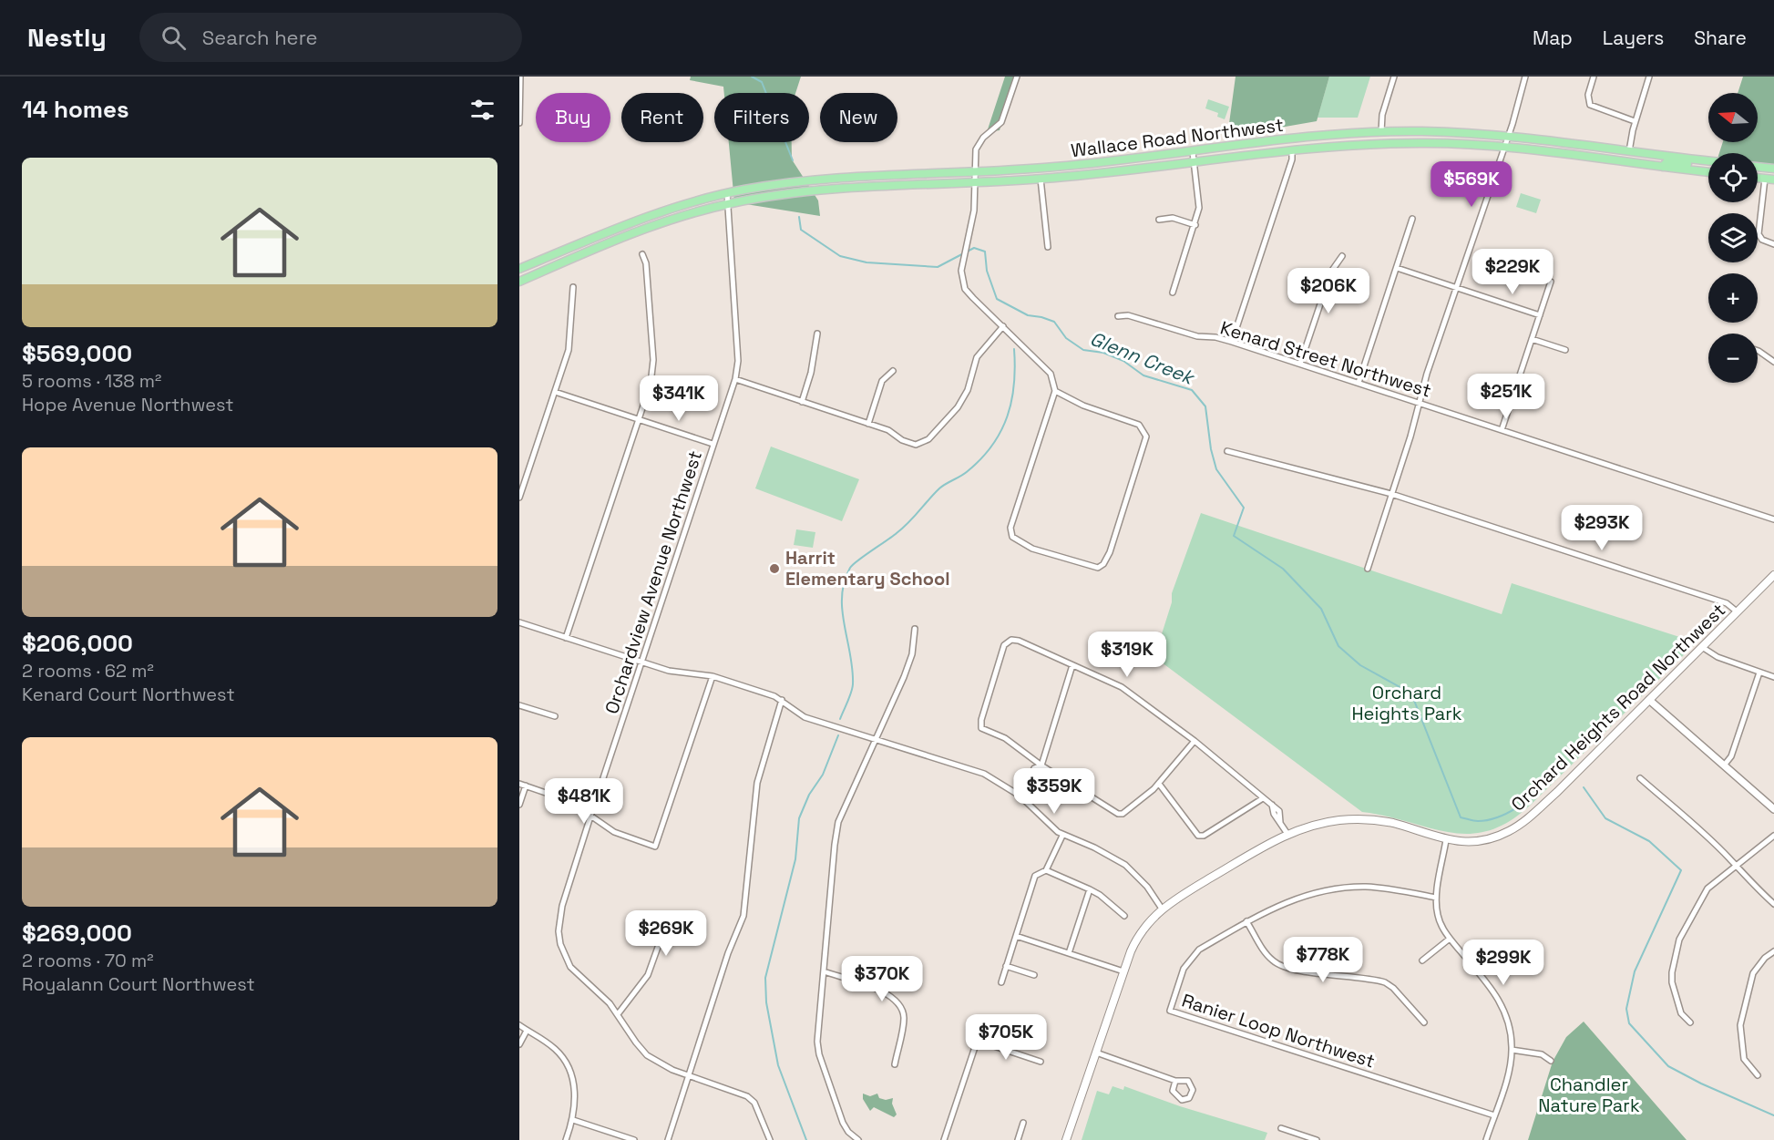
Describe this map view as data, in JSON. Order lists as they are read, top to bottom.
{
  "streets": {
    "main road": ["Wallace Road Northwest", "Orchard Heights Road Northwest"],
    "street": ["Kenard Street Northwest", "Orchardview Avenue Northwest", "Ranier Loop Northwest"]
  },
  "crossings": [
    ["Wallace Road Northwest", "Orchardview Avenue Northwest"]
  ],
  "water": ["Glenn Creek"],
  "parks": ["Orchard Heights Park", "Chandler Nature Park"],
  "places": ["Harrit Elementary School"],
  "north": "left",
  "page": {
    "header": "Nestly",
    "search": "Search here",
    "nav": ["Map", "Layers", "Share"],
    "heading": "14 homes",
    "map_buttons": ["+", "−"],
    "chip": [
      "Buy",
      "Rent",
      "Filters",
      "New"
    ],
    "list": [
      {
        "name": "$569,000",
        "note": "5 rooms · 138 m² · Hope Avenue Northwest"
      },
      {
        "name": "$206,000",
        "note": "2 rooms · 62 m² · Kenard Court Northwest"
      },
      {
        "name": "$269,000",
        "note": "2 rooms · 70 m² · Royalann Court Northwest"
      }
    ],
    "price": [
      "$569K",
      "$229K",
      "$206K",
      "$251K",
      "$341K",
      "$293K",
      "$319K",
      "$359K",
      "$481K",
      "$269K",
      "$778K",
      "$299K",
      "$370K",
      "$705K"
    ]
  }
}
